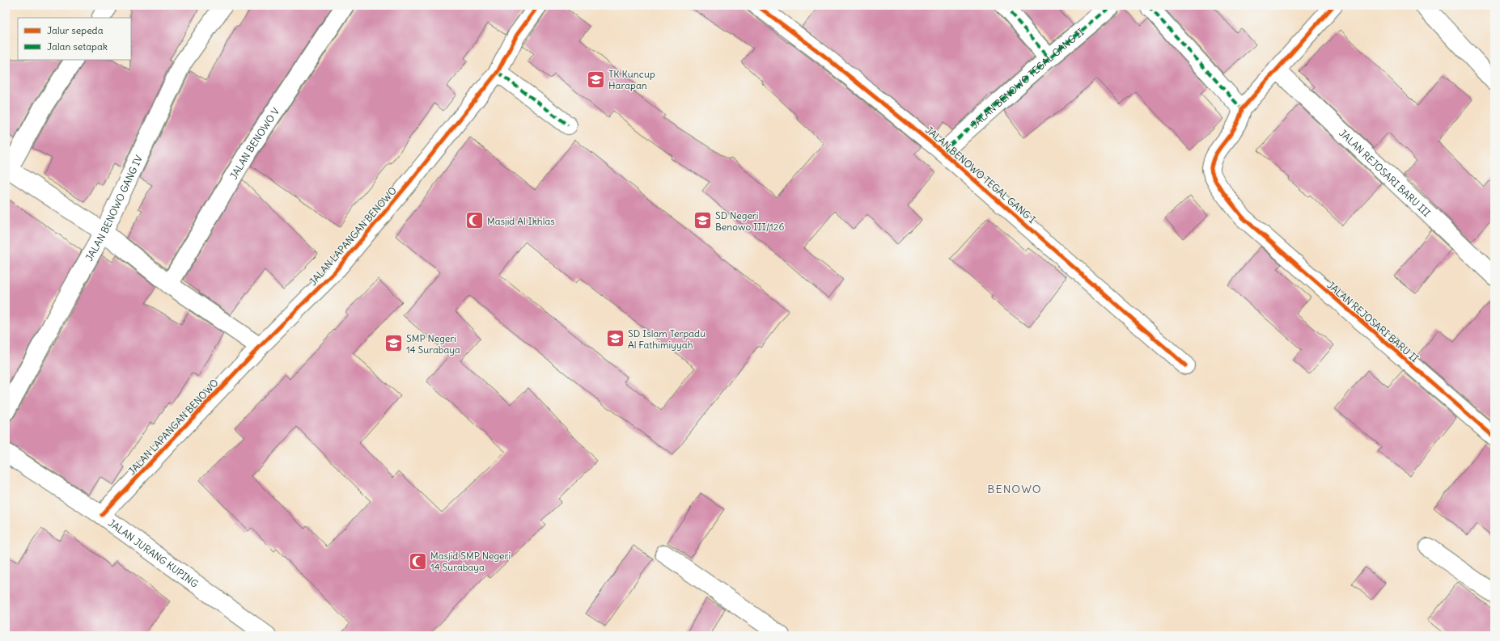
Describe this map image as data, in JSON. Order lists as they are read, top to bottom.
{
  "streets": {
    "street": [
      "JALAN BENOWO TEGAL GANG II",
      "JALAN BENOWO V",
      "JALAN REJOSARI BARU III",
      "JALAN BENOWO TEGAL GANG I",
      "JALAN BENOWO GANG IV",
      "JALAN LAPANGAN BENOWO",
      "JALAN REJOSARI BARU II",
      "JALAN JURANG KUPING"
    ]
  },
  "crossings": [
    ["JALAN BENOWO TEGAL GANG II", "JALAN BENOWO TEGAL GANG I"],
    ["JALAN LAPANGAN BENOWO", "JALAN JURANG KUPING"]
  ],
  "districts": ["BENOWO"],
  "places": {
    "school or university": [
      "TK Kuncup Harapan",
      "SD Negeri Benowo III/126",
      "SD Islam Terpadu Al Fathimiyyah",
      "SMP Negeri 14 Surabaya"
    ],
    "mosque": ["Masjid Al Ikhlas", "Masjid SMP Negeri 14 Surabaya"]
  },
  "legend": ["Jalur sepeda", "Jalan setapak"]
}
